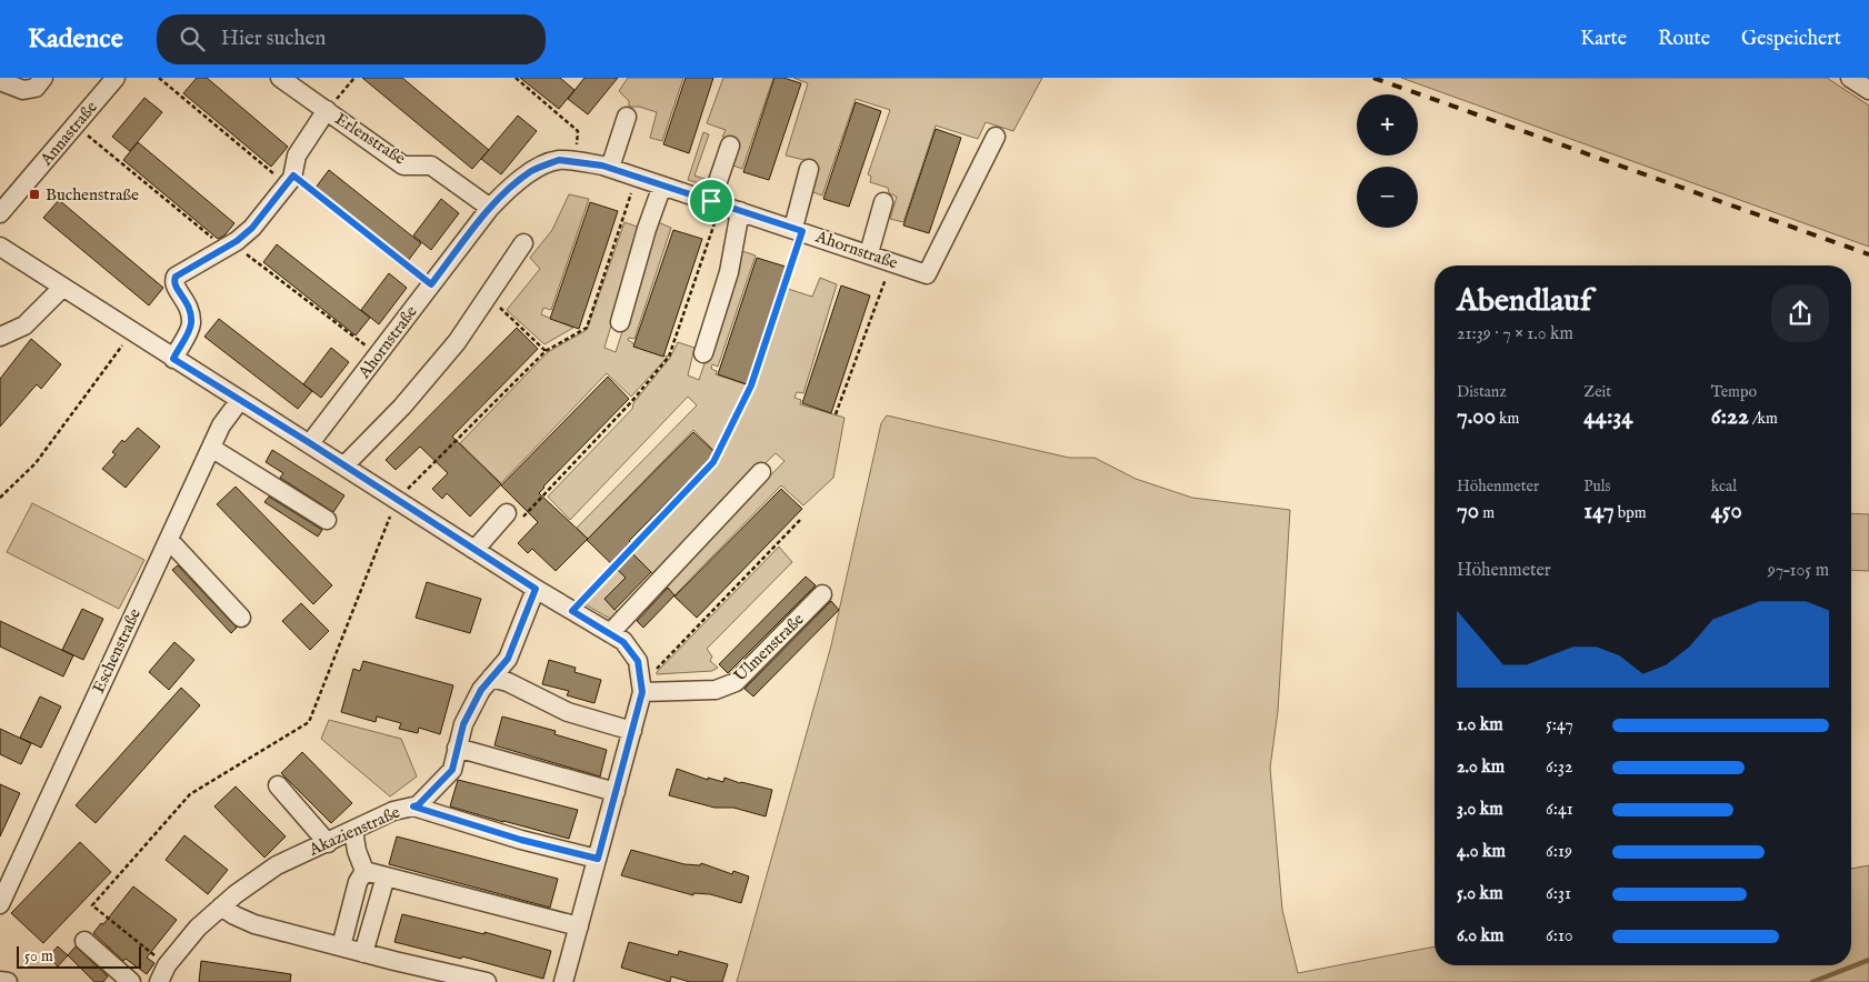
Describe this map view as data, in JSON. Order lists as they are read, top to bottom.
{
  "streets": {
    "street": [
      "Annastraße",
      "Erlenstraße",
      "Ahornstraße",
      "Ulmenstraße",
      "Eschenstraße",
      "Akazienstraße"
    ]
  },
  "crossings": [
    ["Erlenstraße", "Ahornstraße"]
  ],
  "places": {
    "transit": ["Buchenstraße"]
  },
  "scale_bar": "50 m",
  "page": {
    "header": "Kadence",
    "search": "Hier suchen",
    "nav": ["Karte", "Route", "Gespeichert"],
    "map_buttons": ["+", "−"],
    "heading": ["Abendlauf", "21:39 · 7 × 1.0 km"],
    "stats": [
      ["Distanz", "7.00 km"],
      ["Zeit", "44:34"],
      ["Tempo", "6:22 /km"],
      ["Höhenmeter", "70 m"],
      ["Puls", "147 bpm"],
      ["kcal", "450"]
    ],
    "chart": ["Höhenmeter", "97–105 m"],
    "list": [
      {
        "name": "1.0 km",
        "note": "5:47"
      },
      {
        "name": "2.0 km",
        "note": "6:32"
      },
      {
        "name": "3.0 km",
        "note": "6:41"
      },
      {
        "name": "4.0 km",
        "note": "6:19"
      },
      {
        "name": "5.0 km",
        "note": "6:31"
      },
      {
        "name": "6.0 km",
        "note": "6:10"
      }
    ],
    "scale": "50 m"
  }
}
